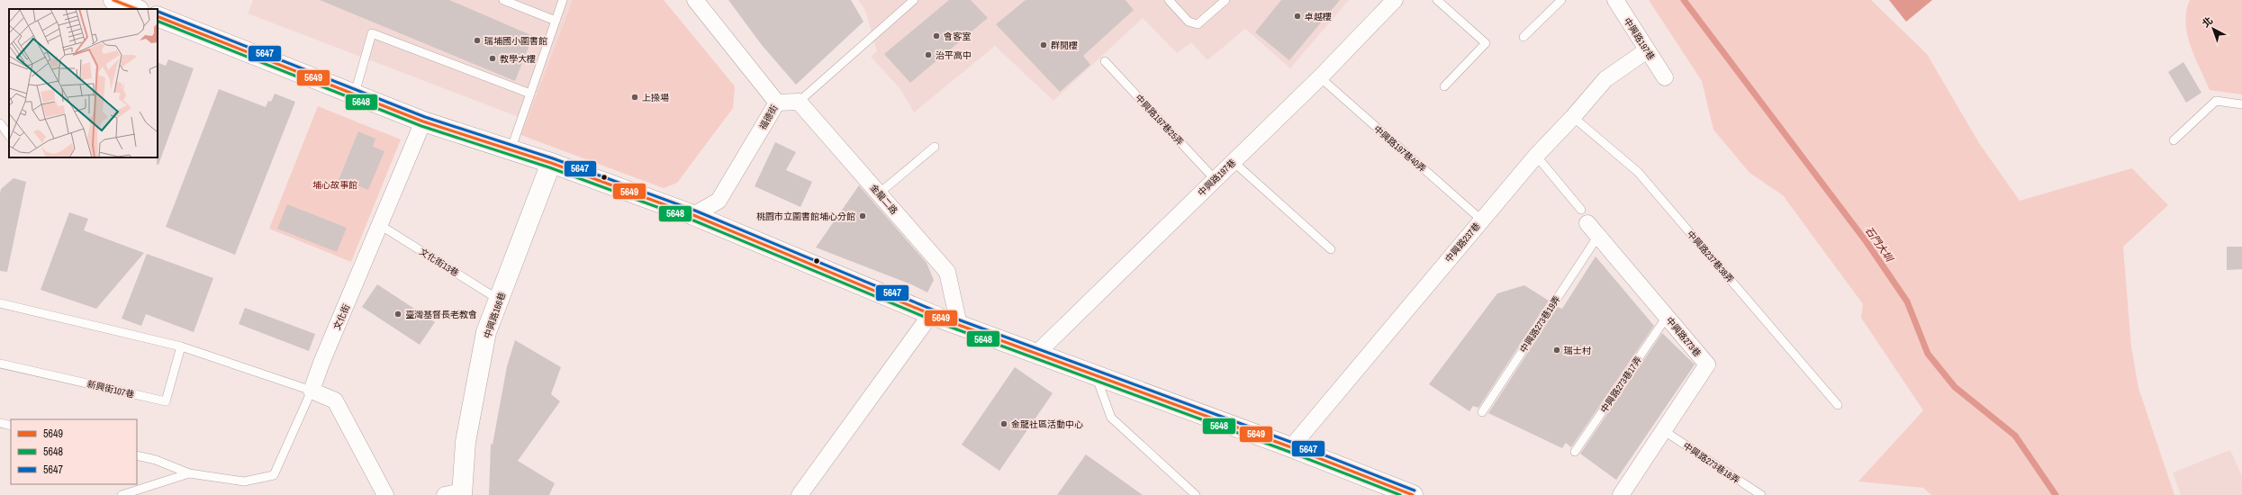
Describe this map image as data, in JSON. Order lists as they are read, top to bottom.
{
  "streets": {
    "street": [
      "中興路197巷",
      "福德街",
      "金龍二路",
      "中興路237巷",
      "中興路166巷",
      "文化街",
      "中興路273巷"
    ],
    "lane": [
      "中興路197巷25弄",
      "中興路197巷40弄",
      "中興路237巷38弄",
      "文化街13巷",
      "中興路273巷19弄",
      "中興路273巷17弄",
      "新興街107巷",
      "中興路273巷18弄"
    ]
  },
  "crossings": [
    ["中興路197巷", "中興路197巷25弄"],
    ["中興路197巷", "中興路197巷40弄"],
    ["中興路197巷", "中興路237巷"],
    ["中興路197巷40弄", "中興路237巷"],
    ["中興路237巷", "中興路237巷38弄"],
    ["文化街13巷", "中興路166巷"],
    ["文化街13巷", "文化街"],
    ["中興路273巷19弄", "中興路273巷"],
    ["中興路273巷", "中興路273巷17弄"],
    ["中興路273巷", "中興路273巷18弄"]
  ],
  "water": ["石門大圳"],
  "parks": ["埔心故事館"],
  "places": [
    "卓越樓",
    "會客室",
    "瑞埔國小圖書館",
    "群閒樓",
    "治平高中",
    "教學大樓",
    "上操場",
    "桃園市立圖書館埔心分館",
    "臺灣基督長老教會",
    "瑞士村",
    "金龍社區活動中心"
  ],
  "lines": ["transit line 5649", "transit line 5647", "transit line 5648"],
  "legend": ["5649", "5648", "5647"],
  "north": "top left"
}
